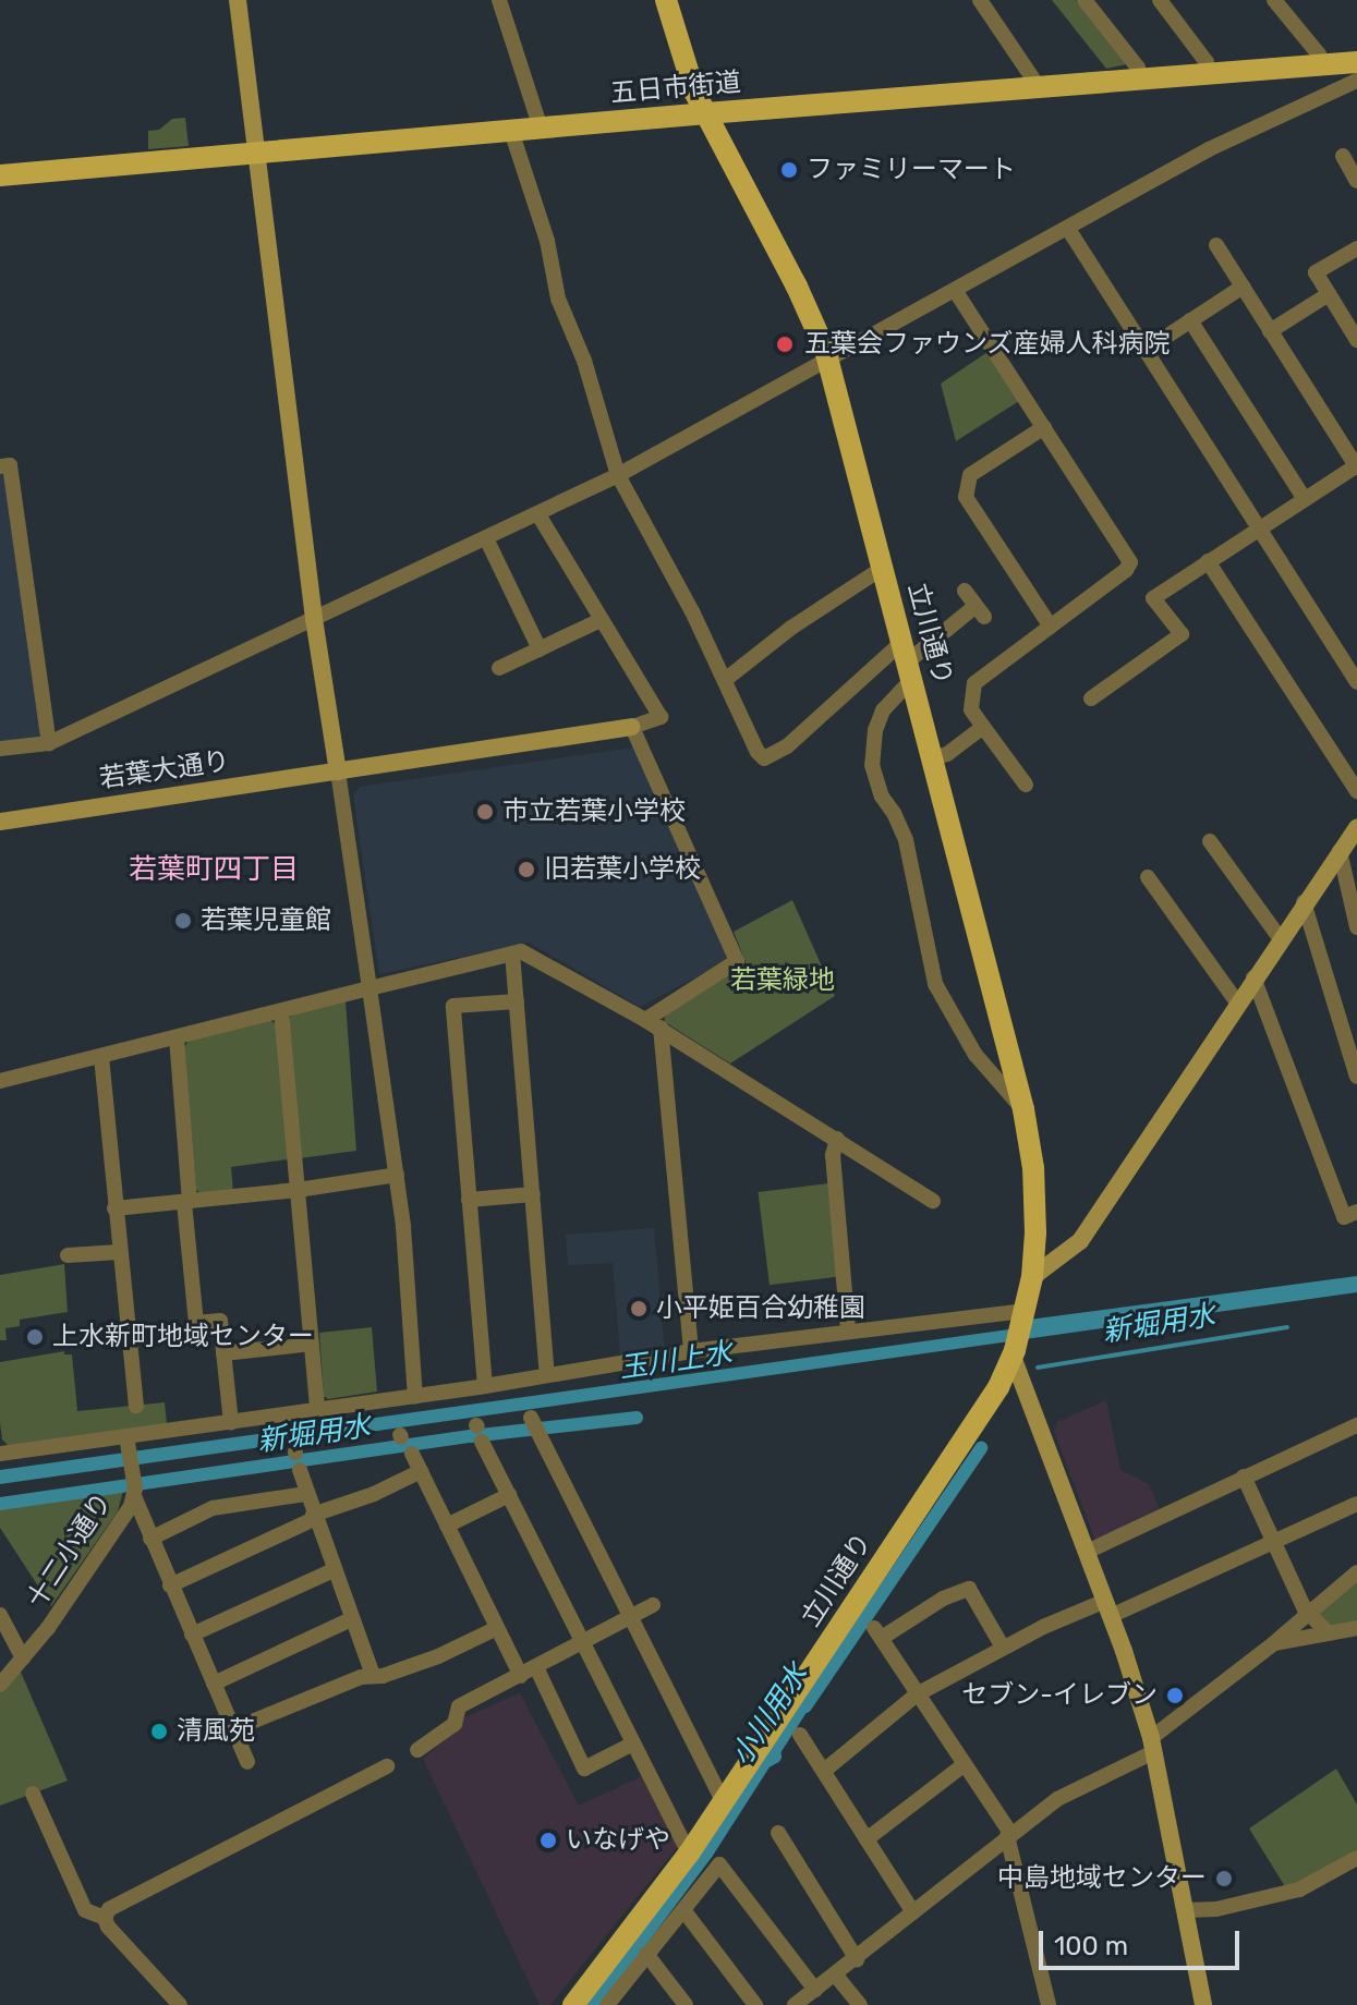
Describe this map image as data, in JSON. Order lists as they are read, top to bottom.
{
  "streets": {
    "main road": ["五日市街道", "立川通り"],
    "street": ["若葉大通り", "十二小通り"]
  },
  "crossings": [
    ["五日市街道", "立川通り"]
  ],
  "districts": ["若葉町四丁目"],
  "water": ["新堀用水", "玉川上水", "小川用水"],
  "parks": ["若葉緑地"],
  "places": [
    "ファミリーマート",
    "五葉会ファウンズ産婦人科病院",
    "市立若葉小学校",
    "旧若葉小学校",
    "若葉児童館",
    "小平姫百合幼稚園",
    "上水新町地域センター",
    "セブン-イレブン",
    "清風苑",
    "いなげや",
    "中島地域センター"
  ],
  "scale_bar": "100 m"
}
